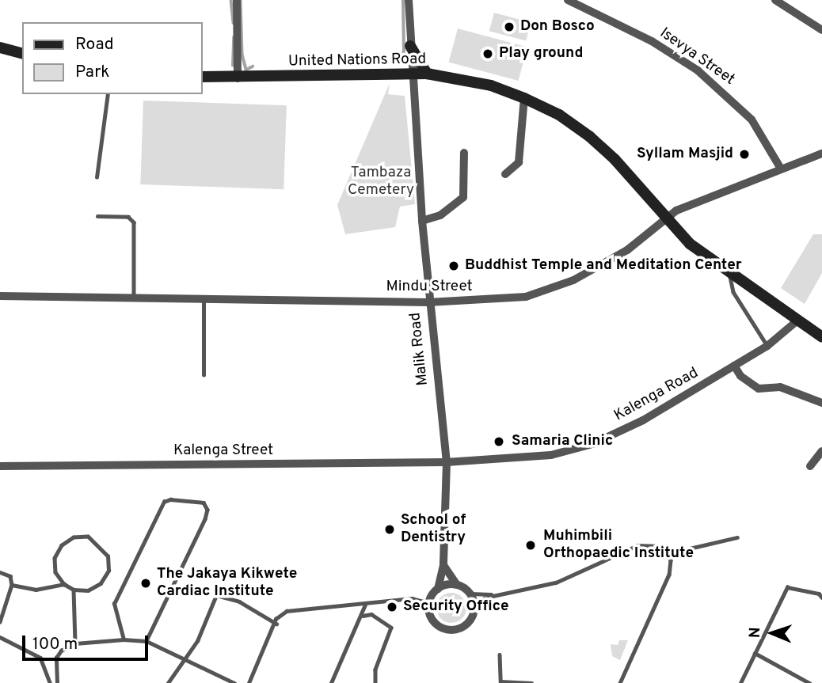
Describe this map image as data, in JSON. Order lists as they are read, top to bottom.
{
  "streets": {
    "street": [
      "Isevya Street",
      "United Nations Road",
      "Mindu Street",
      "Malik Road",
      "Kalenga Road",
      "Kalenga Street"
    ]
  },
  "crossings": [
    ["Isevya Street", "Mindu Street"],
    ["United Nations Road", "Mindu Street"],
    ["United Nations Road", "Malik Road"],
    ["United Nations Road", "Kalenga Road"],
    ["Mindu Street", "Malik Road"],
    ["Malik Road", "Kalenga Road"],
    ["Malik Road", "Kalenga Street"],
    ["Kalenga Road", "Kalenga Street"]
  ],
  "parks": ["Tambaza Cemetery"],
  "places": [
    "Don Bosco",
    "Play ground",
    "Syllam Masjid",
    "Buddhist Temple and Meditation Center",
    "Samaria Clinic",
    "School of Dentistry",
    "Muhimbili Orthopaedic Institute",
    "The Jakaya Kikwete Cardiac Institute",
    "Security Office"
  ],
  "legend": ["Road", "Park"],
  "scale_bar": "100 m",
  "north": "left"
}
